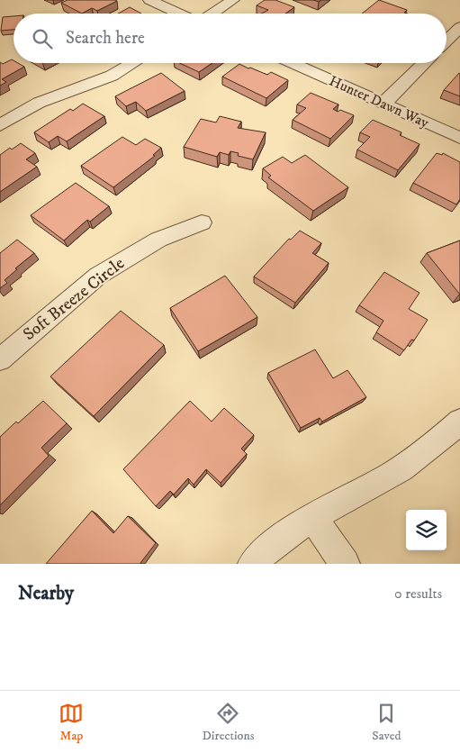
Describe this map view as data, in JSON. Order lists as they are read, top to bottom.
{
  "streets": {
    "street": ["Hunter Dawn Way", "Soft Breeze Circle"]
  },
  "page": {
    "search": "Search here",
    "heading": ["Nearby", "0 results"],
    "nav": ["Map", "Directions", "Saved"]
  }
}
